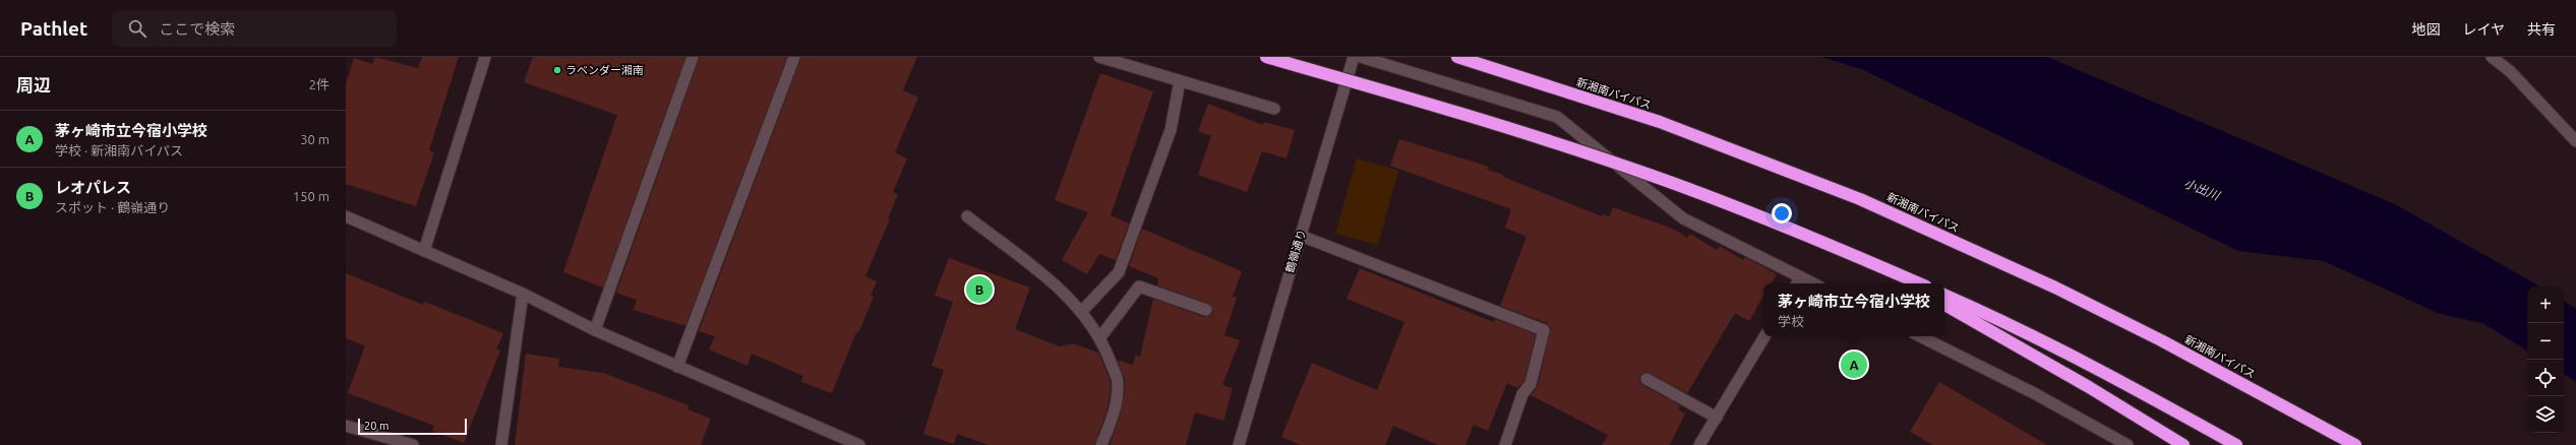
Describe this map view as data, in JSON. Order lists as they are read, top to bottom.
{
  "streets": {
    "highway": ["新湘南バイパス"],
    "street": ["鶴嶺通り"]
  },
  "water": ["小出川"],
  "places": ["ラベンダー湘南"],
  "scale_bar": "20 m",
  "page": {
    "header": "Pathlet",
    "search": "ここで検索",
    "nav": ["地図", "レイヤ", "共有"],
    "heading": ["周辺", "2件"],
    "list": [
      {
        "mark": "A",
        "name": "茅ヶ崎市立今宿小学校",
        "note": "学校 · 新湘南バイパス",
        "value": "30 m"
      },
      {
        "mark": "B",
        "name": "レオパレス",
        "note": "スポット · 鶴嶺通り",
        "value": "150 m"
      }
    ],
    "pins": ["B", "A"],
    "popup": ["茅ヶ崎市立今宿小学校", "学校"],
    "map_buttons": ["+", "−"],
    "scale": "20 m"
  }
}
